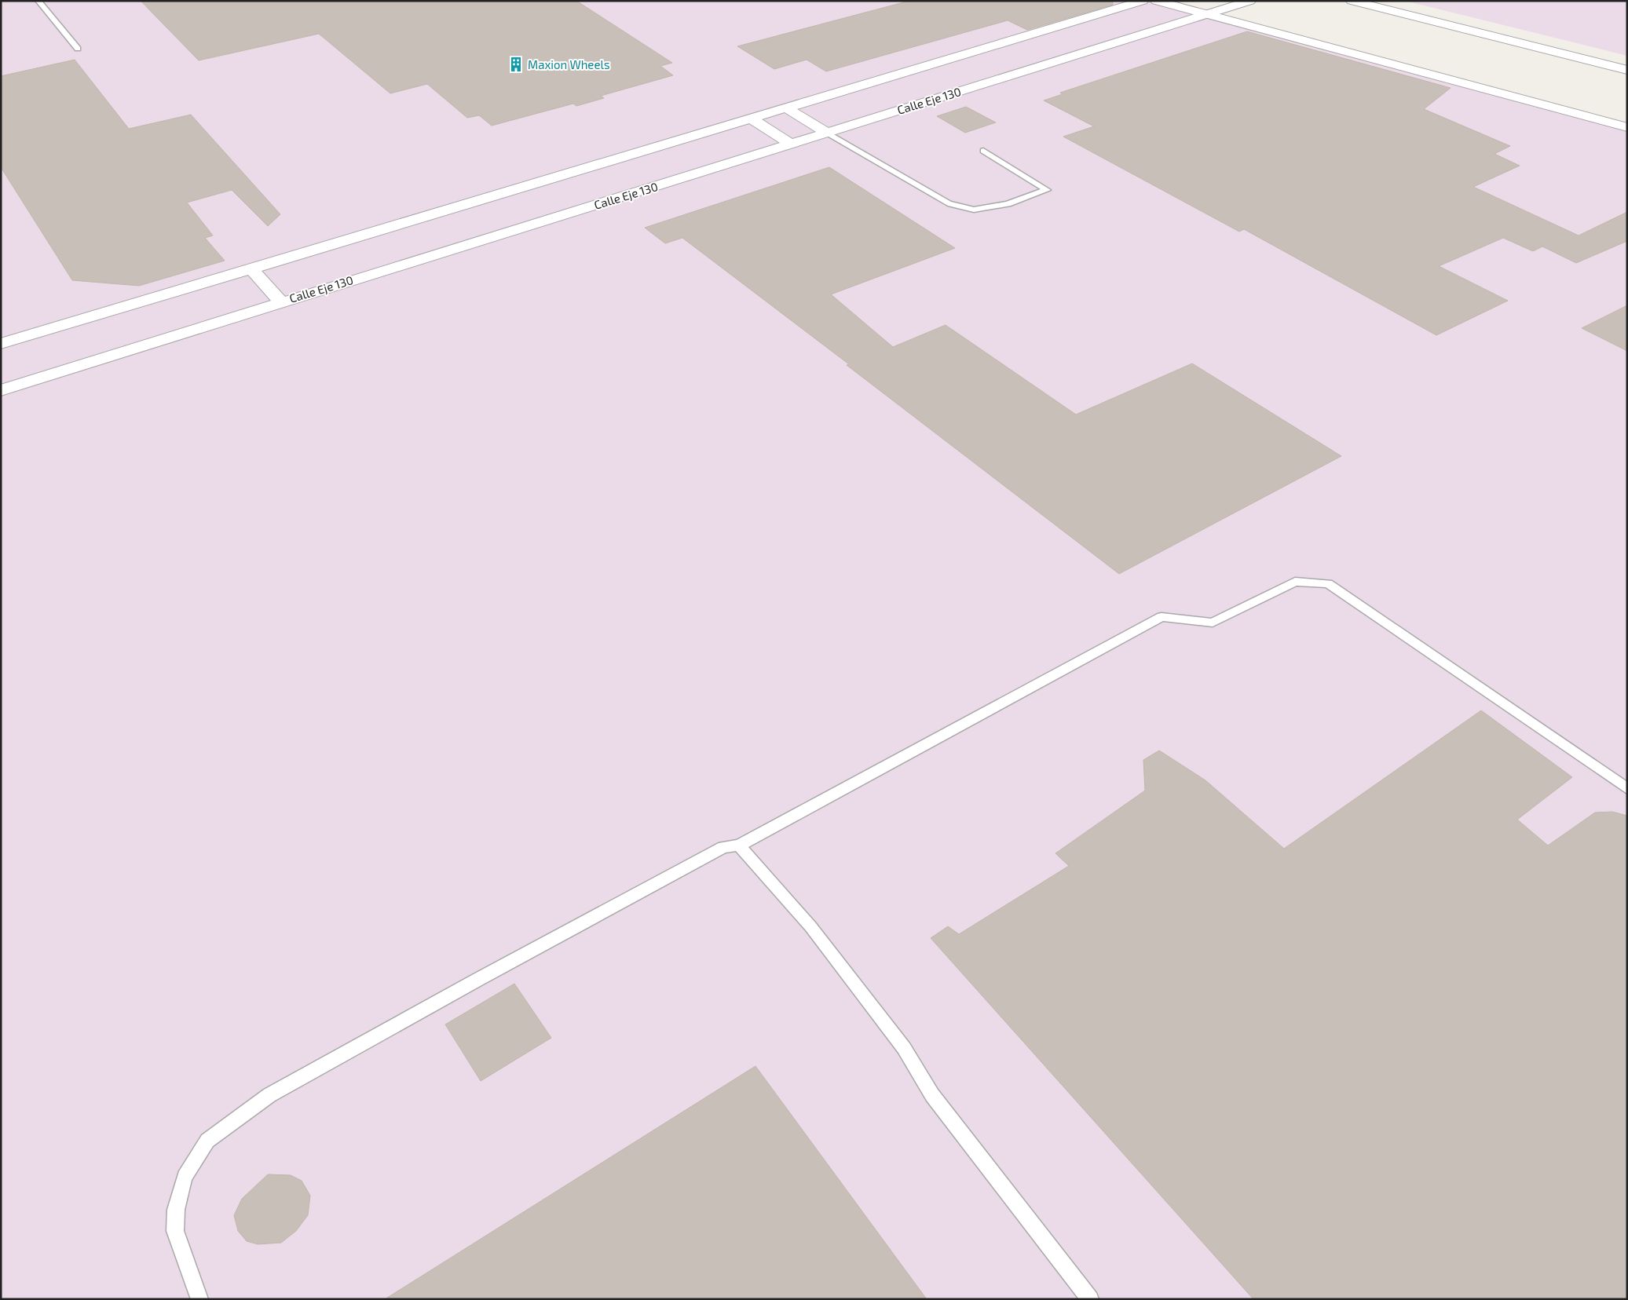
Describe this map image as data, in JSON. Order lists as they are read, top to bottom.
{
  "streets": {
    "street": ["Calle Eje 130"]
  },
  "places": {
    "building": ["Maxion Wheels"]
  }
}
